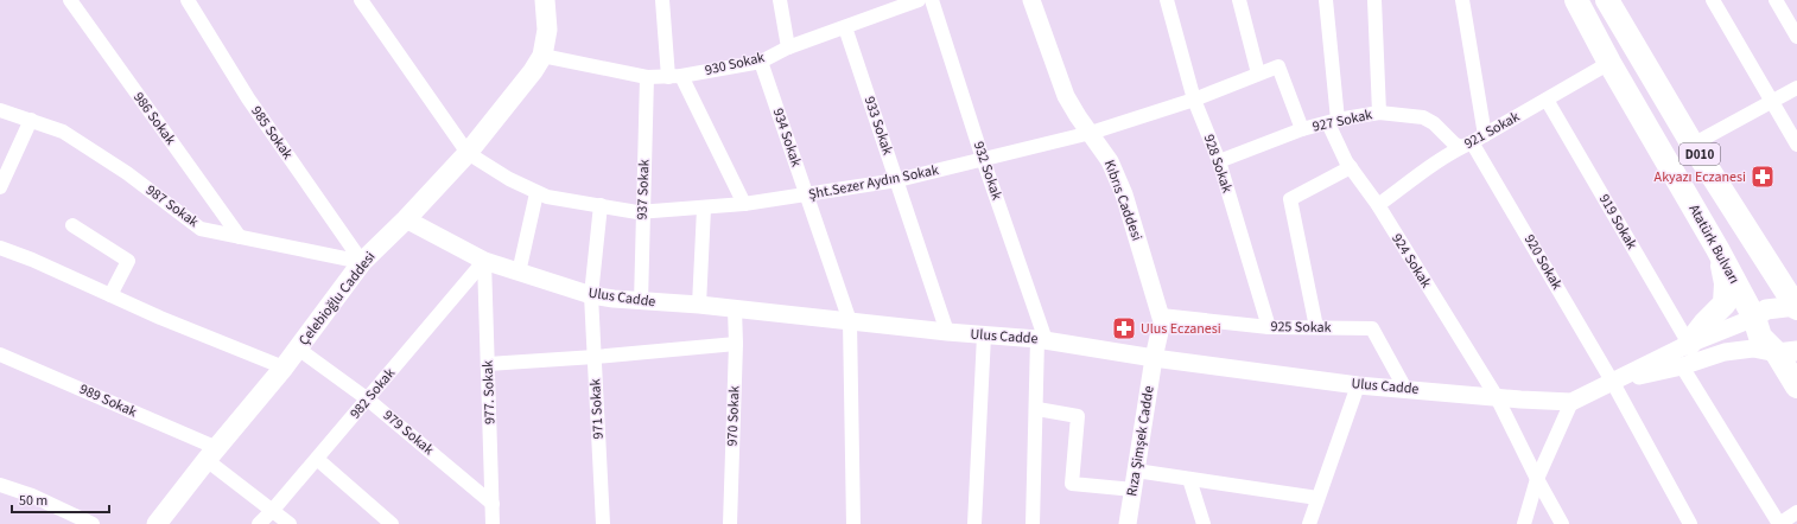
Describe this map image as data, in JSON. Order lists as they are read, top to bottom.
{
  "streets": {
    "highway": ["D010", "Atatürk Bulvarı"],
    "main road": ["Çelebioğlu Caddesi"],
    "street": [
      "930 Sokak",
      "986 Sokak",
      "927 Sokak",
      "933 Sokak",
      "921 Sokak",
      "985 Sokak",
      "934 Sokak",
      "928 Sokak",
      "932 Sokak",
      "Şht.Sezer Aydın Sokak",
      "937 Sokak",
      "Kıbrıs Caddesi",
      "987 Sokak",
      "919 Sokak",
      "924 Sokak",
      "920 Sokak",
      "Ulus Cadde",
      "925 Sokak",
      "977. Sokak",
      "982 Sokak",
      "989 Sokak",
      "971 Sokak",
      "970 Sokak",
      "979 Sokak",
      "Rıza Şimşek Cadde"
    ]
  },
  "crossings": [
    ["930 Sokak", "933 Sokak"],
    ["930 Sokak", "934 Sokak"],
    ["930 Sokak", "937 Sokak"],
    ["930 Sokak", "Çelebioğlu Caddesi"],
    ["986 Sokak", "987 Sokak"],
    ["927 Sokak", "921 Sokak"],
    ["927 Sokak", "928 Sokak"],
    ["927 Sokak", "Şht.Sezer Aydın Sokak"],
    ["927 Sokak", "924 Sokak"],
    ["927 Sokak", "920 Sokak"],
    ["933 Sokak", "Şht.Sezer Aydın Sokak"],
    ["933 Sokak", "Ulus Cadde"],
    ["921 Sokak", "919 Sokak"],
    ["921 Sokak", "Atatürk Bulvarı"],
    ["921 Sokak", "924 Sokak"],
    ["921 Sokak", "920 Sokak"],
    ["985 Sokak", "987 Sokak"],
    ["985 Sokak", "Çelebioğlu Caddesi"],
    ["934 Sokak", "Şht.Sezer Aydın Sokak"],
    ["934 Sokak", "Ulus Cadde"],
    ["928 Sokak", "Şht.Sezer Aydın Sokak"],
    ["928 Sokak", "925 Sokak"],
    ["932 Sokak", "Şht.Sezer Aydın Sokak"],
    ["932 Sokak", "Ulus Cadde"],
    ["Şht.Sezer Aydın Sokak", "937 Sokak"],
    ["Şht.Sezer Aydın Sokak", "Kıbrıs Caddesi"],
    ["Şht.Sezer Aydın Sokak", "Çelebioğlu Caddesi"],
    ["Şht.Sezer Aydın Sokak", "971 Sokak"],
    ["937 Sokak", "Ulus Cadde"],
    ["Kıbrıs Caddesi", "Ulus Cadde"],
    ["Kıbrıs Caddesi", "925 Sokak"],
    ["Kıbrıs Caddesi", "Rıza Şimşek Cadde"],
    ["987 Sokak", "Çelebioğlu Caddesi"],
    ["919 Sokak", "Ulus Cadde"],
    ["Atatürk Bulvarı", "Ulus Cadde"],
    ["924 Sokak", "Ulus Cadde"],
    ["920 Sokak", "Ulus Cadde"],
    ["Ulus Cadde", "Çelebioğlu Caddesi"],
    ["Ulus Cadde", "925 Sokak"],
    ["Ulus Cadde", "977. Sokak"],
    ["Ulus Cadde", "982 Sokak"],
    ["Ulus Cadde", "971 Sokak"],
    ["Ulus Cadde", "970 Sokak"],
    ["Ulus Cadde", "Rıza Şimşek Cadde"],
    ["Çelebioğlu Caddesi", "989 Sokak"],
    ["Çelebioğlu Caddesi", "979 Sokak"],
    ["977. Sokak", "982 Sokak"],
    ["977. Sokak", "979 Sokak"],
    ["982 Sokak", "989 Sokak"],
    ["982 Sokak", "979 Sokak"]
  ],
  "places": {
    "pharmacy": ["Akyazı Eczanesi", "Ulus Eczanesi"]
  },
  "scale_bar": "50 m"
}
